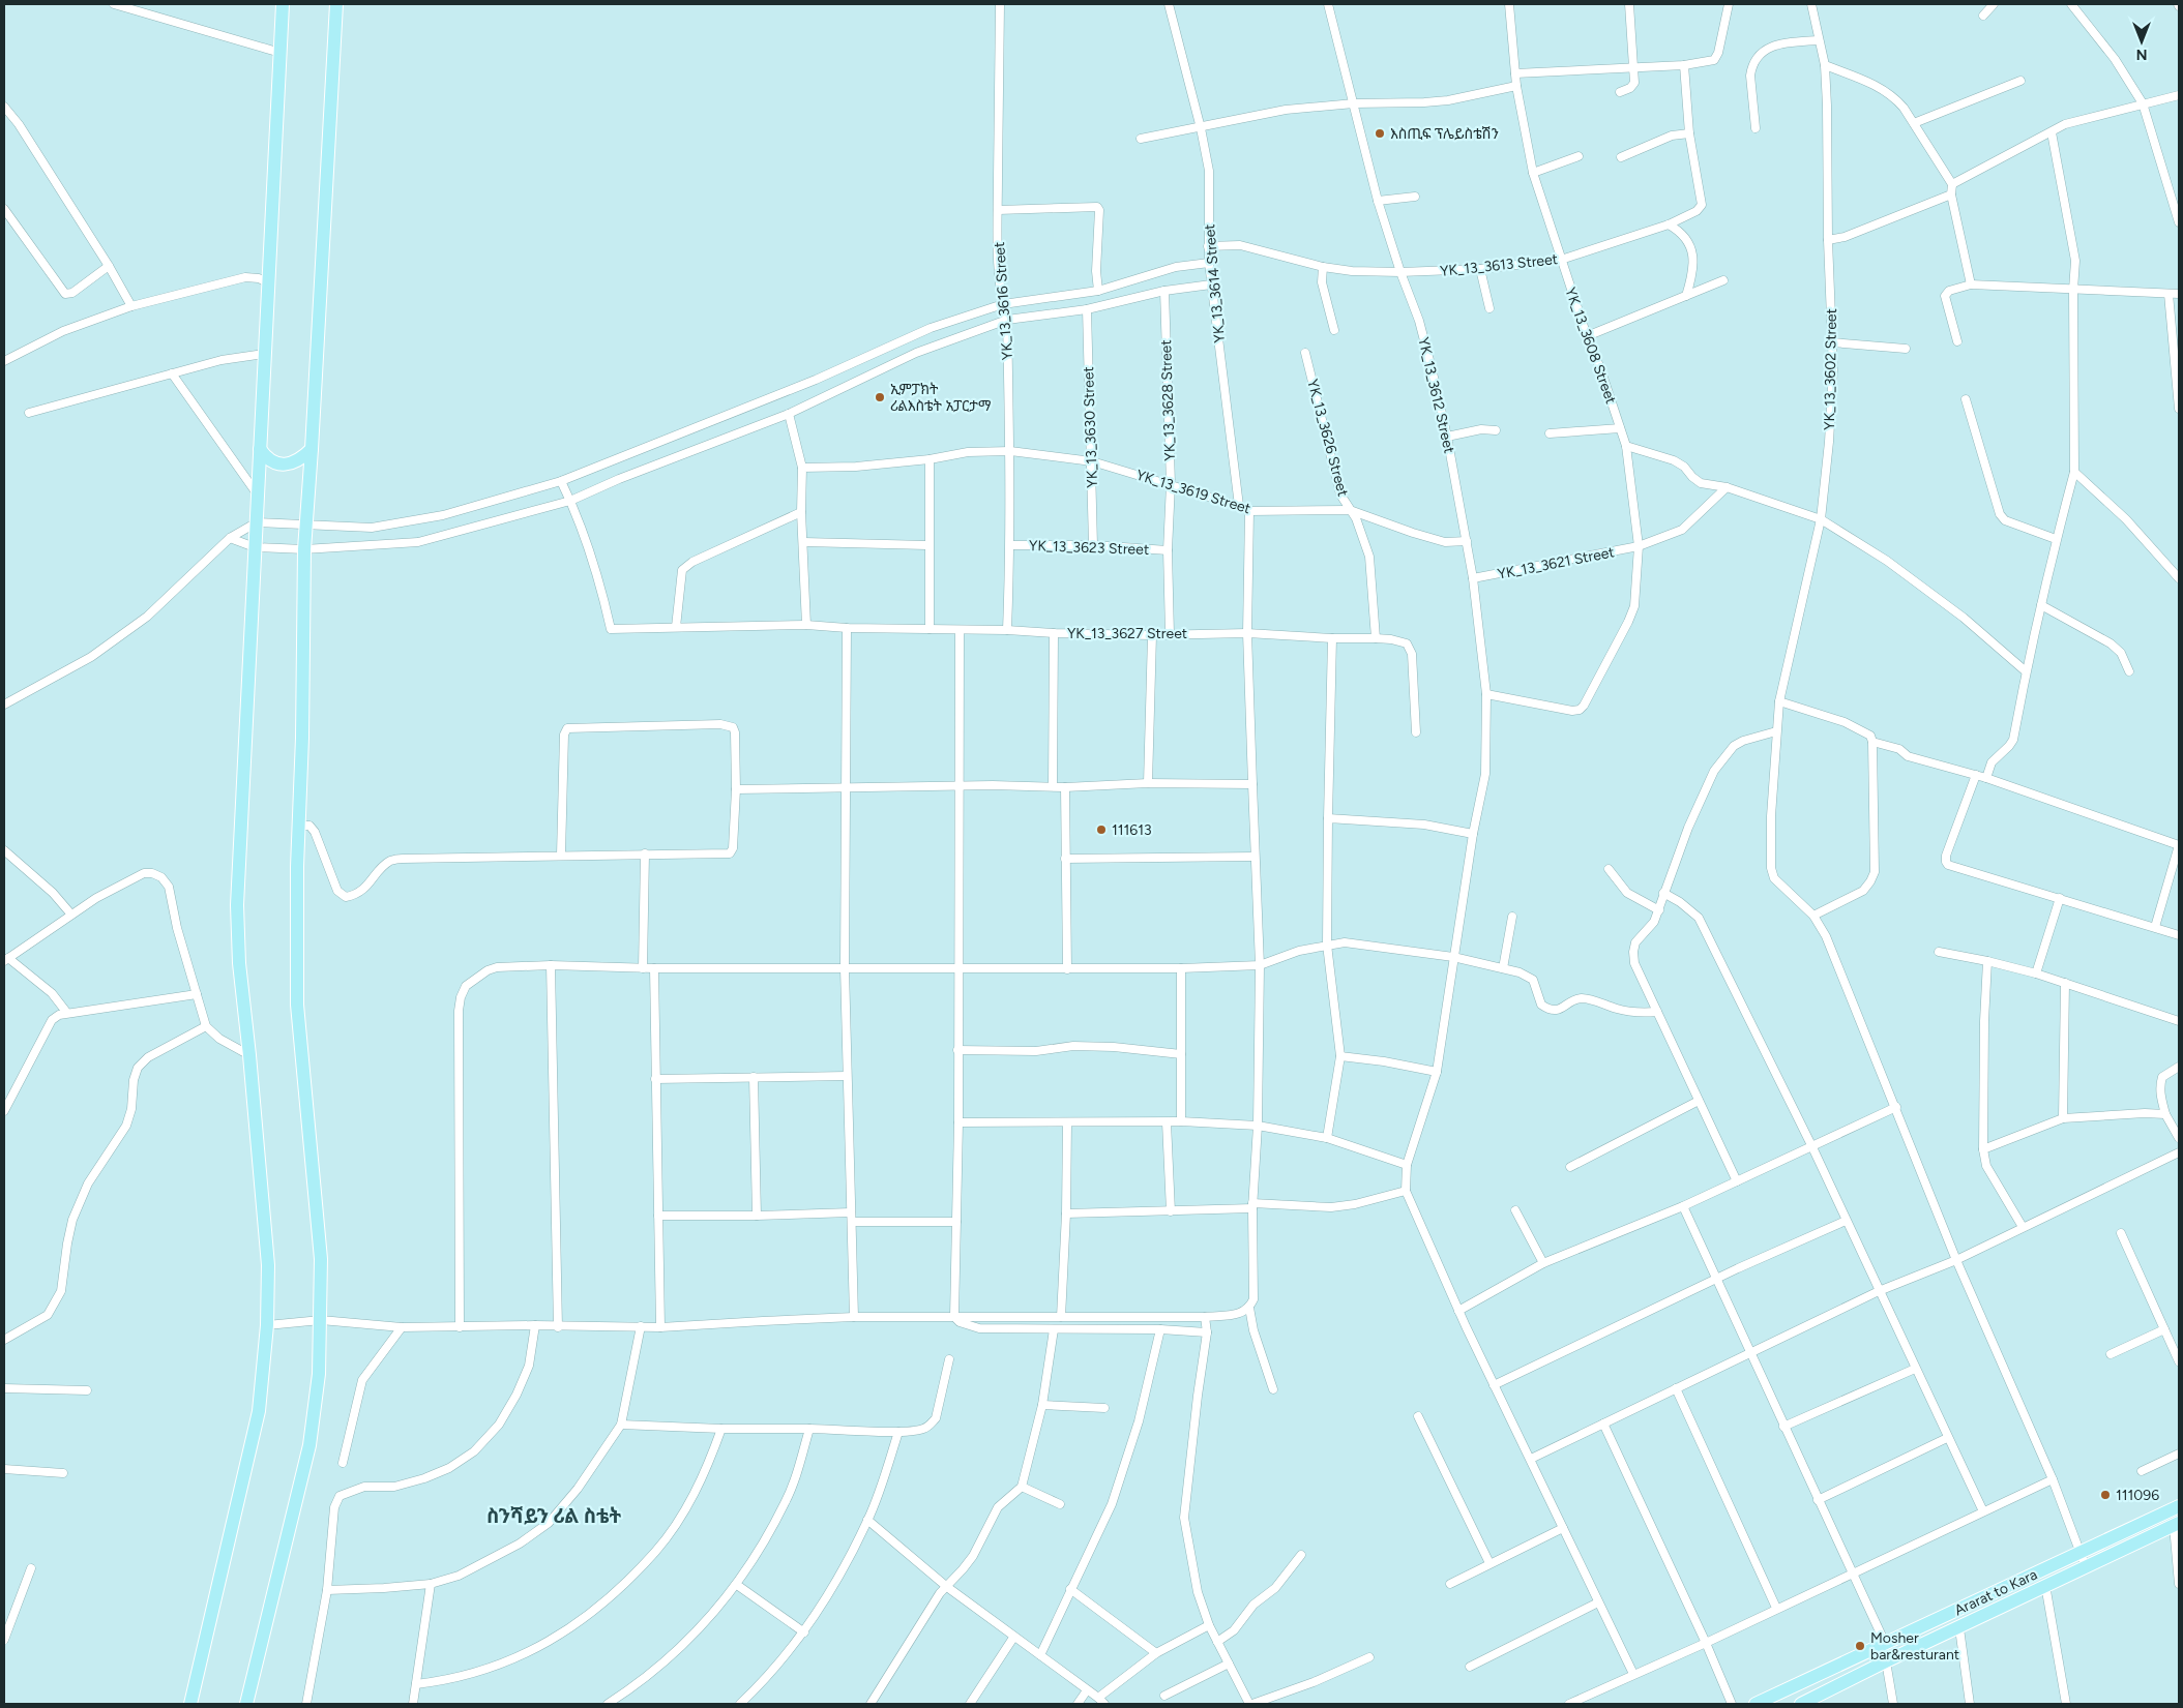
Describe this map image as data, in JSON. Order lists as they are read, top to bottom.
{
  "streets": {
    "main road": ["Ararat to Kara"],
    "street": [
      "YK_13_3613 Street",
      "YK_13_3614 Street",
      "YK_13_3616 Street",
      "YK_13_3608 Street",
      "YK_13_3602 Street",
      "YK_13_3612 Street",
      "YK_13_3628 Street",
      "YK_13_3630 Street",
      "YK_13_3626 Street",
      "YK_13_3619 Street",
      "YK_13_3623 Street",
      "YK_13_3621 Street",
      "YK_13_3627 Street"
    ]
  },
  "crossings": [
    ["YK_13_3613 Street", "YK_13_3614 Street"],
    ["YK_13_3613 Street", "YK_13_3608 Street"],
    ["YK_13_3613 Street", "YK_13_3612 Street"],
    ["YK_13_3614 Street", "YK_13_3619 Street"],
    ["YK_13_3616 Street", "YK_13_3619 Street"],
    ["YK_13_3616 Street", "YK_13_3623 Street"],
    ["YK_13_3616 Street", "YK_13_3627 Street"],
    ["YK_13_3608 Street", "YK_13_3612 Street"],
    ["YK_13_3608 Street", "YK_13_3621 Street"],
    ["YK_13_3602 Street", "Ararat to Kara"],
    ["YK_13_3612 Street", "YK_13_3619 Street"],
    ["YK_13_3612 Street", "YK_13_3621 Street"],
    ["YK_13_3628 Street", "YK_13_3619 Street"],
    ["YK_13_3628 Street", "YK_13_3623 Street"],
    ["YK_13_3628 Street", "YK_13_3627 Street"],
    ["YK_13_3630 Street", "YK_13_3619 Street"],
    ["YK_13_3630 Street", "YK_13_3623 Street"],
    ["YK_13_3626 Street", "YK_13_3619 Street"]
  ],
  "districts": ["ስንሻይን ሪል ስቴት"],
  "places": [
    "እስጢፍ ፕሌይስቴሽን",
    "ኢምፓክት ሪልእስቴት አፓርታማ",
    "111613",
    "111096",
    "Mosher bar&resturant"
  ],
  "north": "bottom"
}
